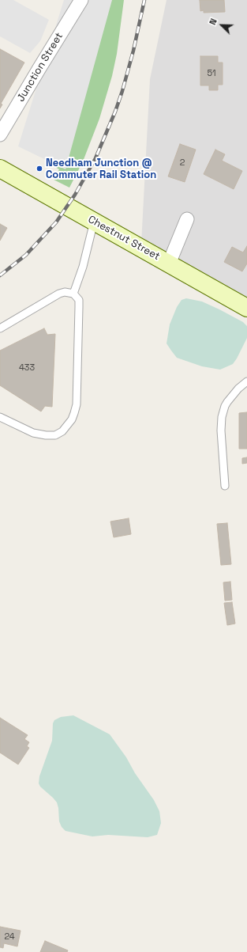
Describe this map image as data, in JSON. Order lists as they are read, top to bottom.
{
  "streets": {
    "main road": ["Chestnut Street"],
    "street": ["Junction Street"]
  },
  "places": ["Needham Junction @ Commuter Rail Station"],
  "house_numbers": [
    "51",
    "2",
    "433",
    "24"
  ],
  "north": "top left"
}
